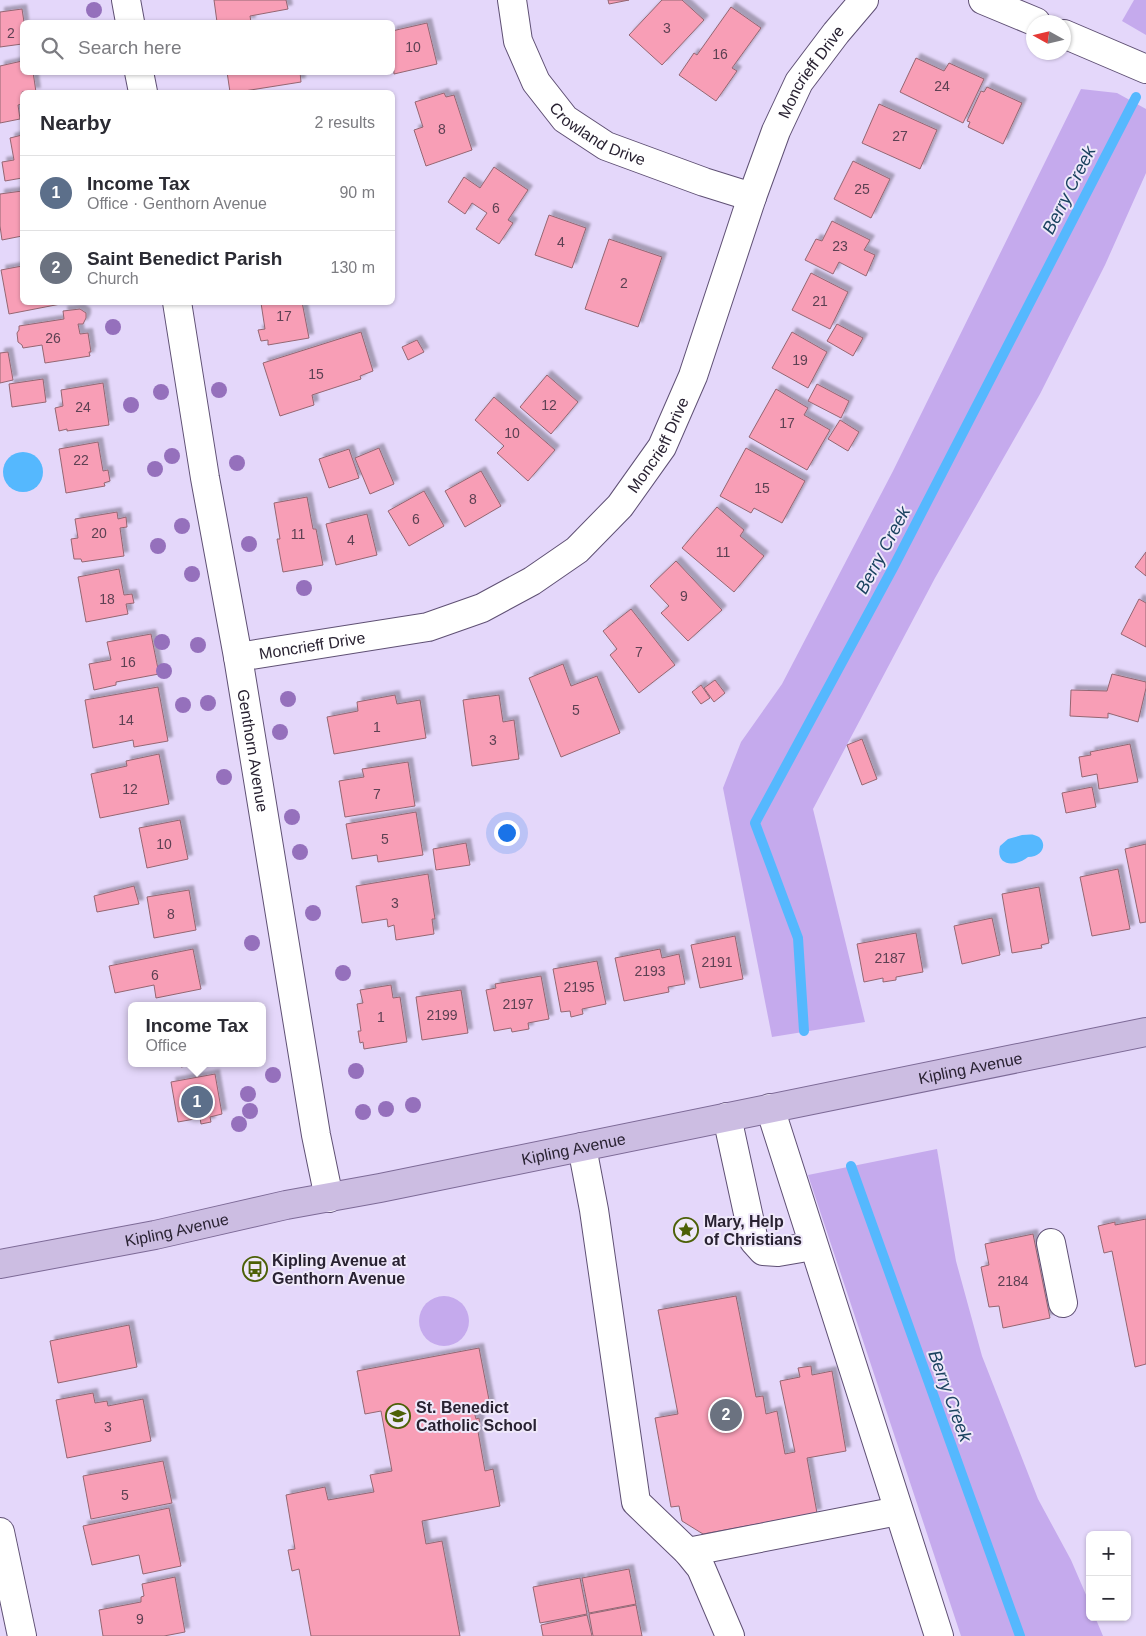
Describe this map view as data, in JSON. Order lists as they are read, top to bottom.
{
  "streets": {
    "main road": ["Kipling Avenue"],
    "street": ["Moncrieff Drive", "Crowland Drive", "Genthorn Avenue"]
  },
  "crossings": [
    ["Moncrieff Drive", "Crowland Drive"],
    ["Moncrieff Drive", "Genthorn Avenue"],
    ["Genthorn Avenue", "Kipling Avenue"]
  ],
  "water": ["Berry Creek"],
  "places": {
    "place": ["Mary, Help of Christians"],
    "bus stop": ["Kipling Avenue at Genthorn Avenue"],
    "school or university": ["St. Benedict Catholic School"]
  },
  "house_numbers": [
    "3",
    "2",
    "10",
    "16",
    "24",
    "8",
    "27",
    "25",
    "6",
    "4",
    "23",
    "2",
    "21",
    "17",
    "26",
    "19",
    "15",
    "12",
    "24",
    "17",
    "10",
    "22",
    "15",
    "8",
    "6",
    "20",
    "11",
    "4",
    "11",
    "9",
    "18",
    "7",
    "16",
    "5",
    "14",
    "1",
    "3",
    "12",
    "7",
    "5",
    "10",
    "3",
    "8",
    "2187",
    "2191",
    "2193",
    "6",
    "2195",
    "2197",
    "2199",
    "1",
    "2184",
    "3",
    "5",
    "9"
  ],
  "north": "left",
  "page": {
    "search": "Search here",
    "heading": ["Nearby", "2 results"],
    "list": [
      {
        "mark": "1",
        "name": "Income Tax",
        "note": "Office · Genthorn Avenue",
        "value": "90 m"
      },
      {
        "mark": "2",
        "name": "Saint Benedict Parish",
        "note": "Church",
        "value": "130 m"
      }
    ],
    "popup": ["Income Tax", "Office"],
    "pins": ["1", "2"],
    "map_buttons": ["+", "−"]
  }
}
